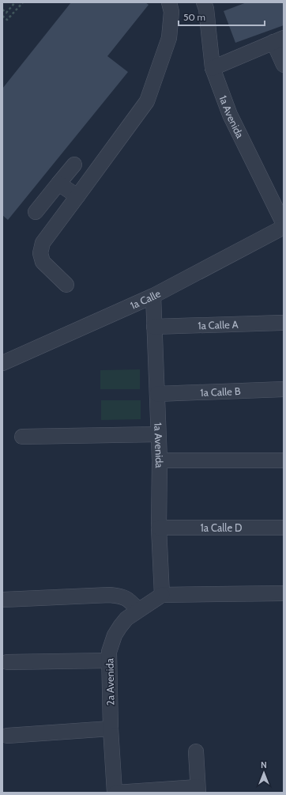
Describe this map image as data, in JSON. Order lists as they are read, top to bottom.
{
  "streets": {
    "street": [
      "1a Avenida",
      "1a Calle",
      "1a Calle A",
      "1a Calle B",
      "1a Calle D",
      "2a Avenida"
    ]
  },
  "crossings": [
    ["1a Avenida", "1a Calle"],
    ["1a Avenida", "1a Calle A"],
    ["1a Avenida", "1a Calle B"],
    ["1a Avenida", "1a Calle D"],
    ["1a Avenida", "2a Avenida"]
  ],
  "scale_bar": "50 m",
  "north": "top"
}
